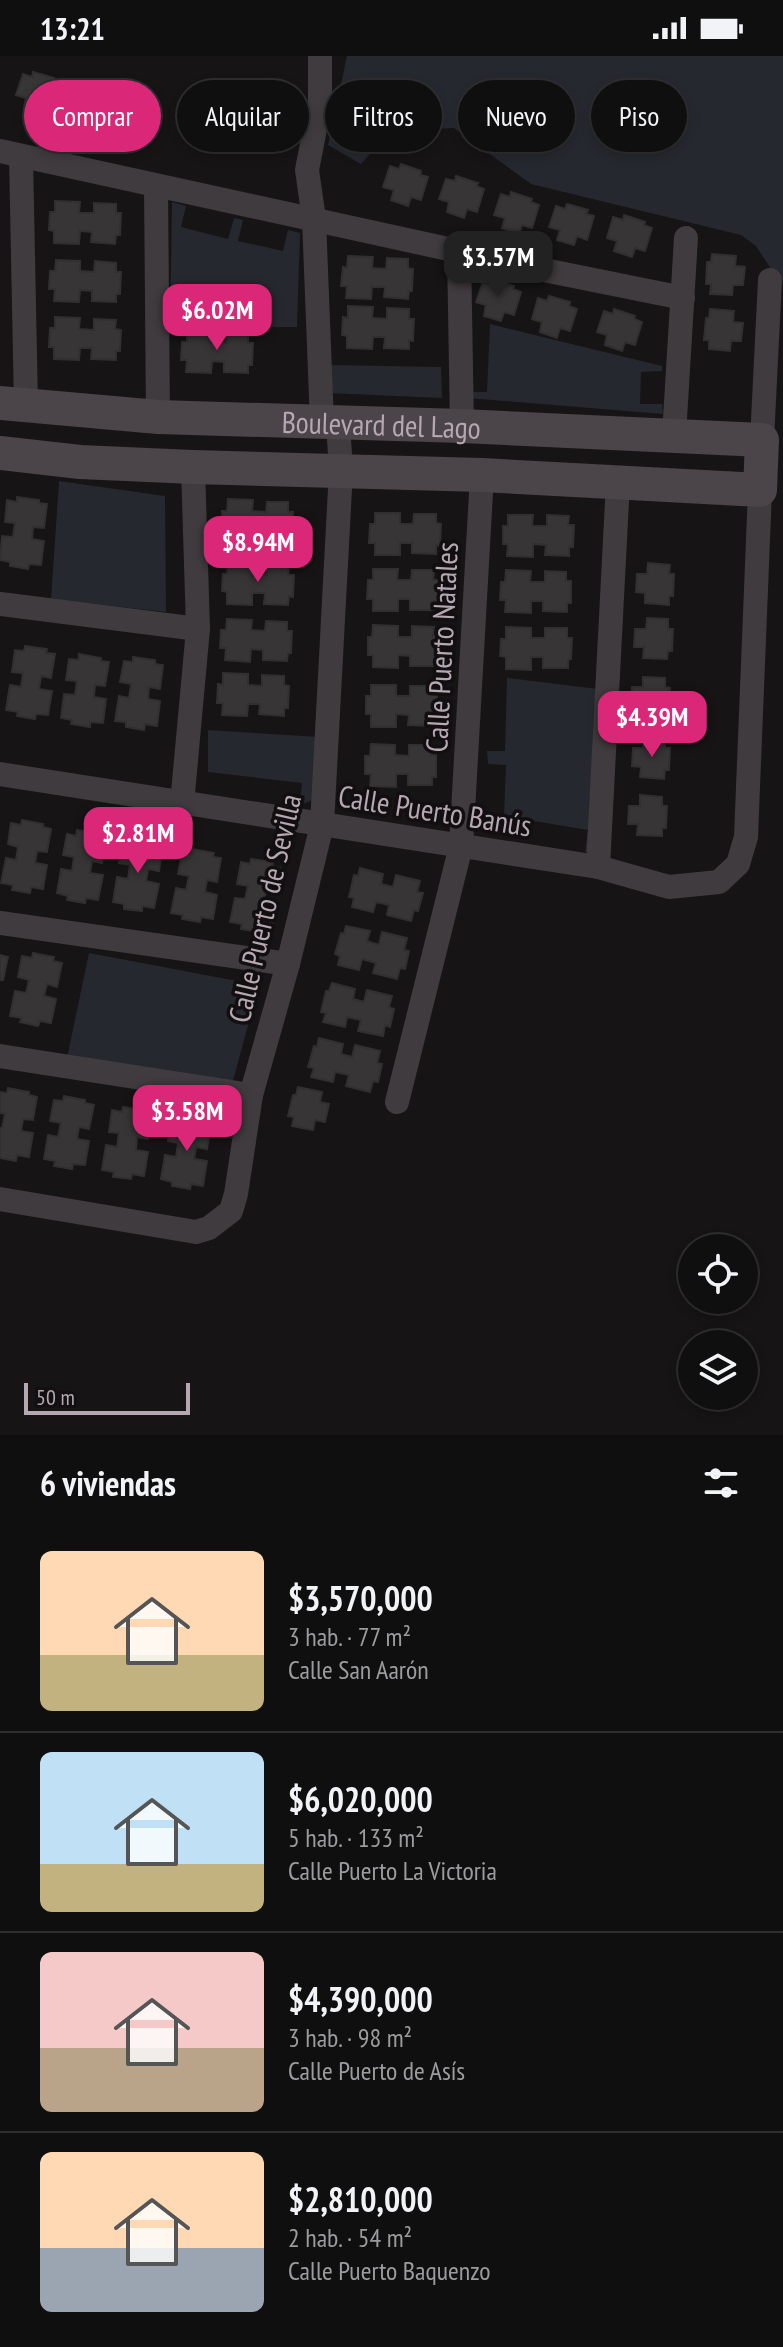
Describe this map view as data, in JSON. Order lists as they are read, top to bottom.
{
  "streets": {
    "street": [
      "Boulevard del Lago",
      "Calle Puerto Natales",
      "Calle Puerto Banús",
      "Calle Puerto de Sevilla"
    ]
  },
  "crossings": [
    ["Boulevard del Lago", "Calle Puerto Natales"],
    ["Boulevard del Lago", "Calle Puerto Banús"],
    ["Boulevard del Lago", "Calle Puerto de Sevilla"],
    ["Calle Puerto Natales", "Calle Puerto Banús"],
    ["Calle Puerto Banús", "Calle Puerto de Sevilla"]
  ],
  "scale_bar": "50 m",
  "page": {
    "status": "13:21",
    "chip": [
      "Comprar",
      "Alquilar",
      "Filtros",
      "Nuevo",
      "Piso"
    ],
    "price": [
      "$3.57M",
      "$6.02M",
      "$8.94M",
      "$4.39M",
      "$2.81M",
      "$3.58M"
    ],
    "scale": "50 m",
    "heading": "6 viviendas",
    "list": [
      {
        "name": "$3,570,000",
        "note": "3 hab. · 77 m² · Calle San Aarón"
      },
      {
        "name": "$6,020,000",
        "note": "5 hab. · 133 m² · Calle Puerto La Victoria"
      },
      {
        "name": "$4,390,000",
        "note": "3 hab. · 98 m² · Calle Puerto de Asís"
      },
      {
        "name": "$2,810,000",
        "note": "2 hab. · 54 m² · Calle Puerto Baquenzo"
      }
    ]
  }
}
